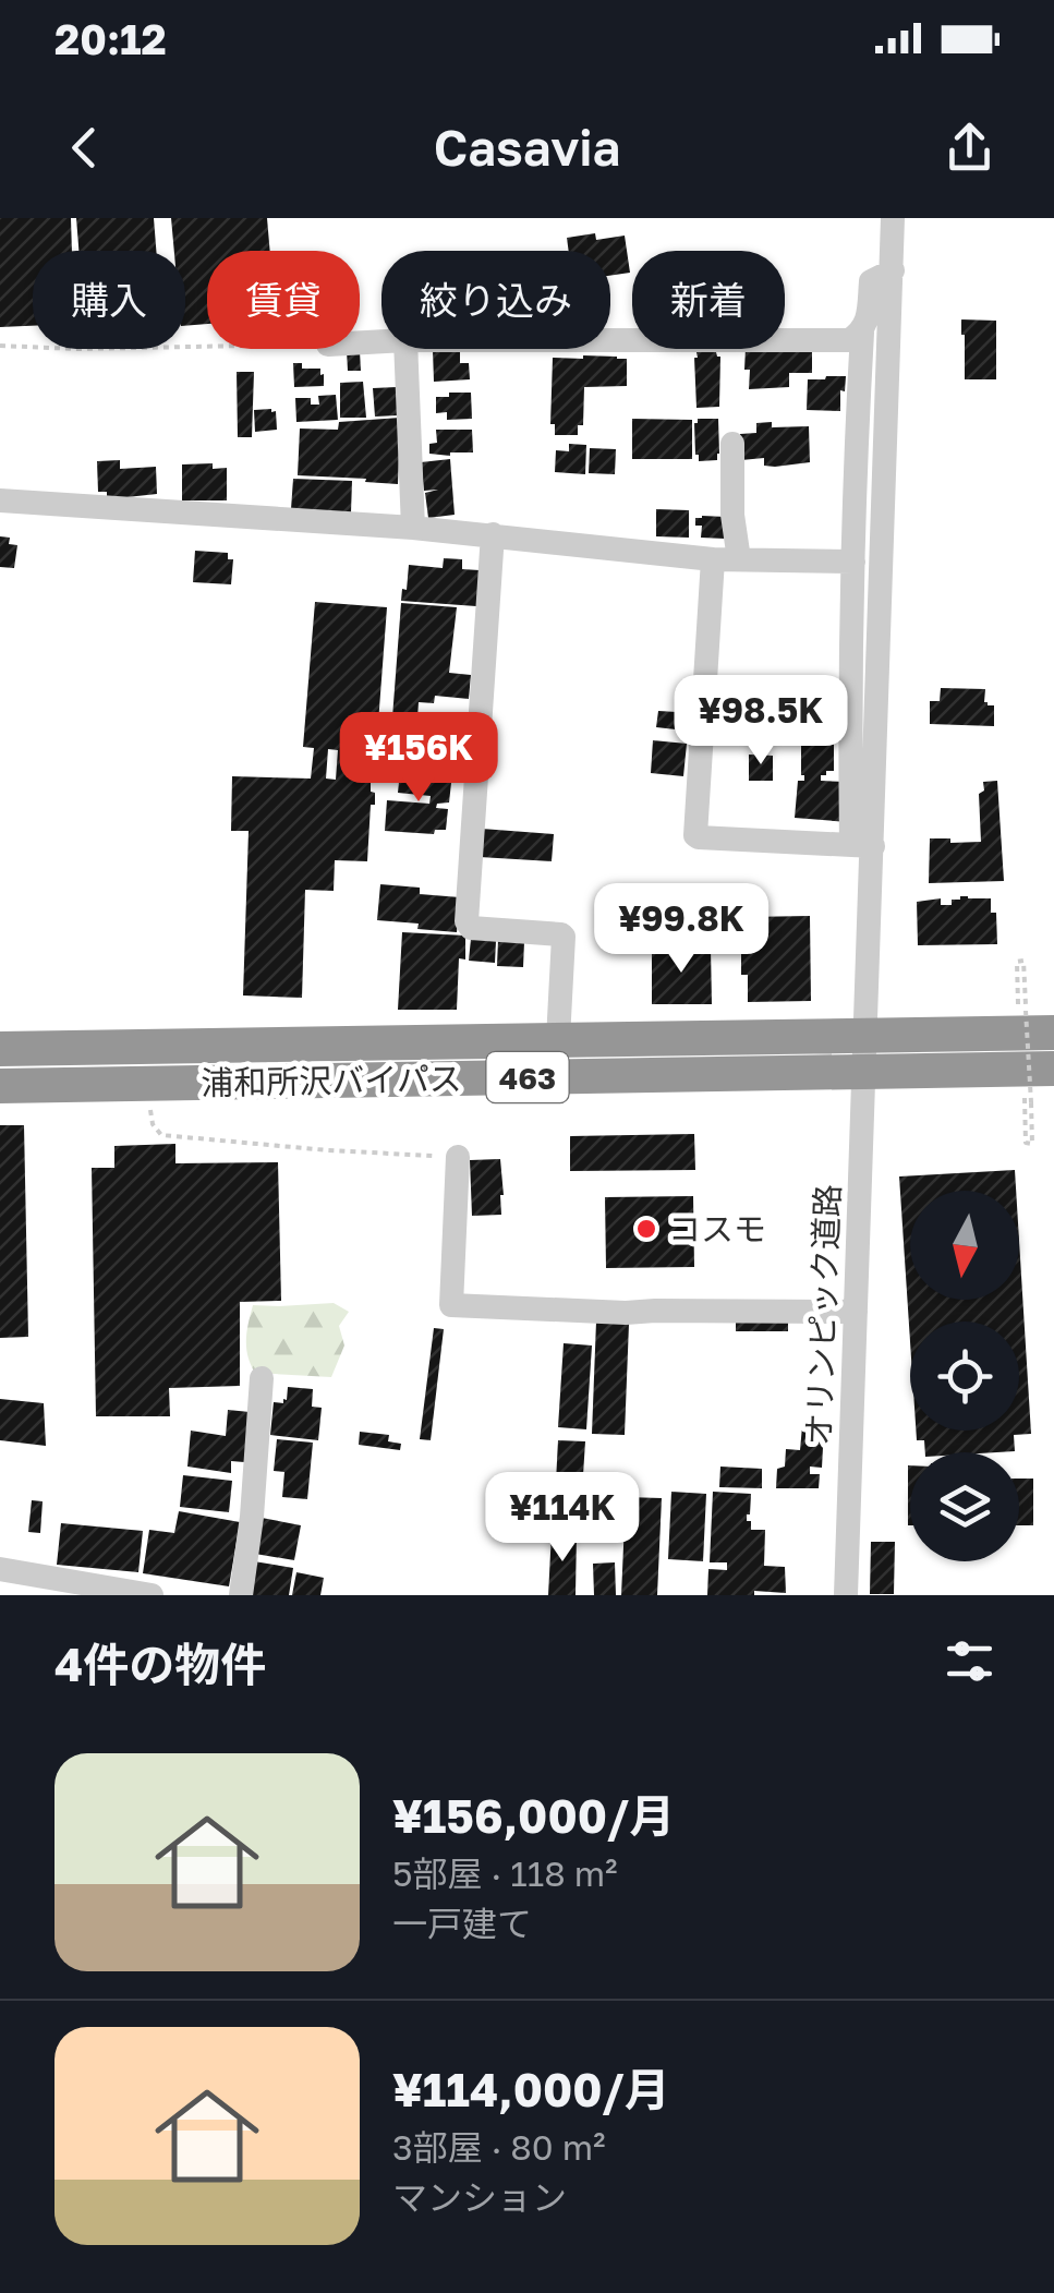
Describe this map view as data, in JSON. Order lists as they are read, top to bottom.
{
  "streets": {
    "highway": ["463", "浦和所沢バイパス"],
    "street": ["オリンピック道路"]
  },
  "crossings": [
    ["浦和所沢バイパス", "オリンピック道路"]
  ],
  "places": ["コスモ"],
  "north": "bottom",
  "page": {
    "status": "20:12",
    "header": "Casavia",
    "chip": [
      "購入",
      "賃貸",
      "絞り込み",
      "新着"
    ],
    "price": [
      "¥98.5K",
      "¥156K",
      "¥99.8K",
      "¥114K"
    ],
    "heading": "4件の物件",
    "list": [
      {
        "name": "¥156,000/月",
        "note": "5部屋 · 118 m² · 一戸建て"
      },
      {
        "name": "¥114,000/月",
        "note": "3部屋 · 80 m² · マンション"
      }
    ]
  }
}
